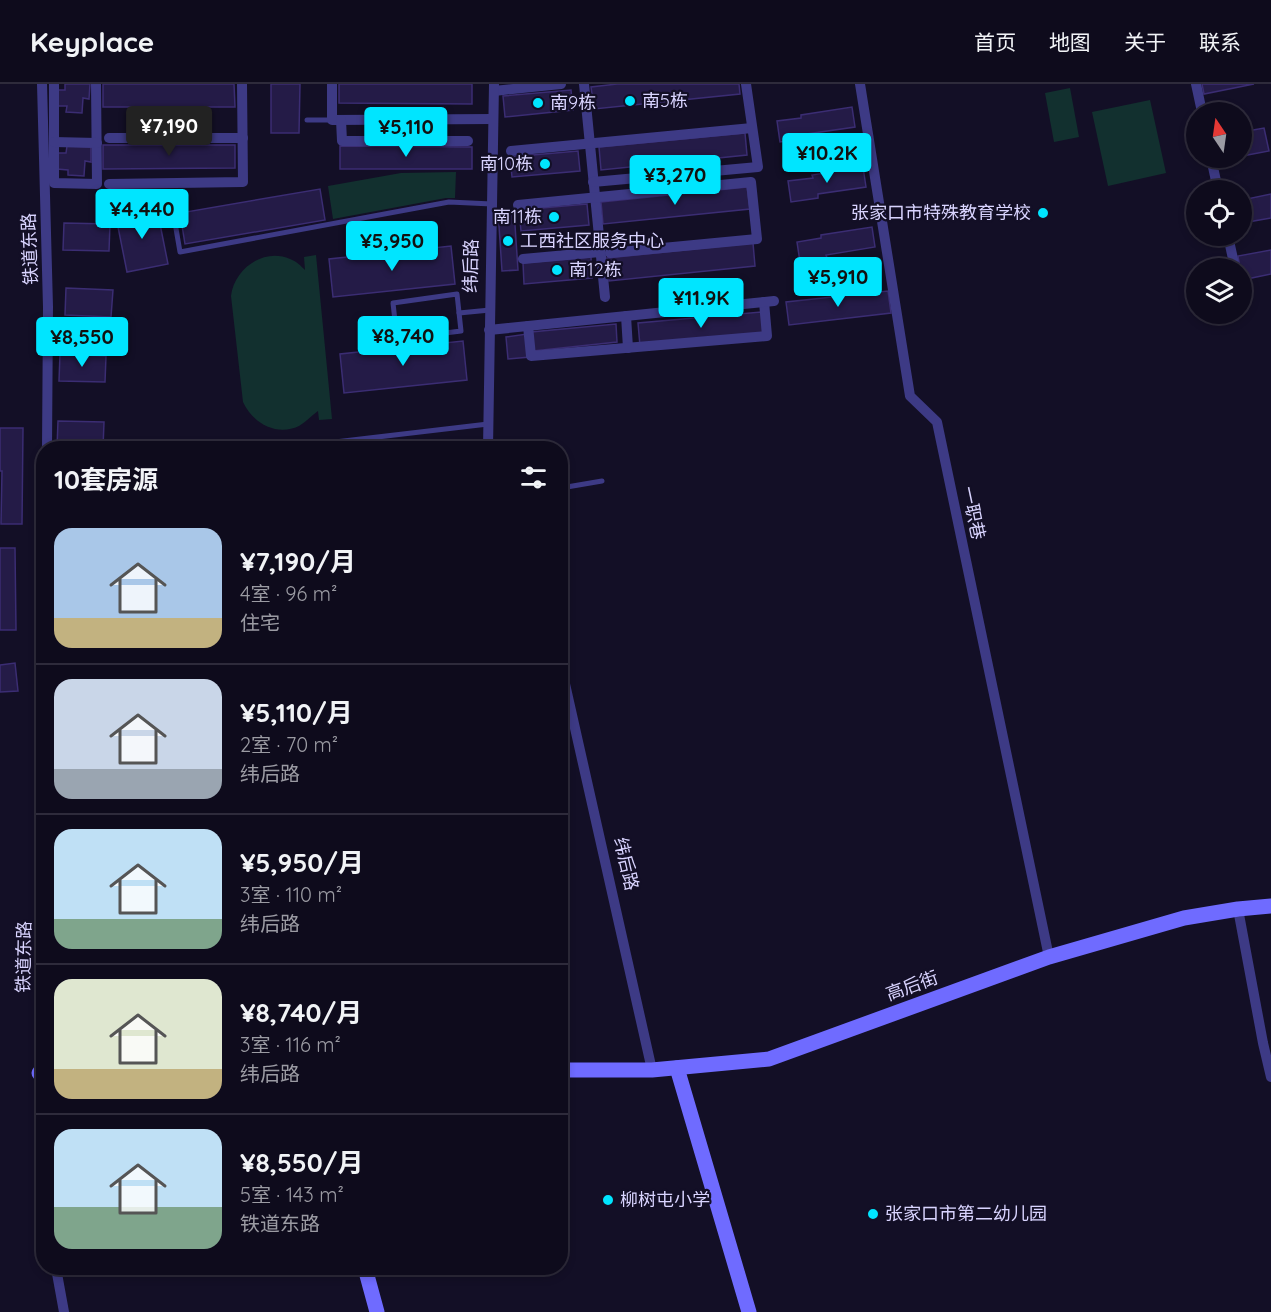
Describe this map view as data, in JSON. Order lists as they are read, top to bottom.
{
  "streets": {
    "street": [
      "铁道东路",
      "纬后路",
      "一职巷",
      "高后街"
    ]
  },
  "crossings": [
    ["纬后路", "高后街"],
    ["一职巷", "高后街"]
  ],
  "places": [
    "南5栋",
    "南9栋",
    "南10栋",
    "张家口市特殊教育学校",
    "南11栋",
    "工西社区服务中心",
    "南12栋",
    "柳树屯小学",
    "张家口市第二幼儿园"
  ],
  "north": "top",
  "page": {
    "header": "Keyplace",
    "nav": [
      "首页",
      "地图",
      "关于",
      "联系"
    ],
    "price": [
      "¥7,190",
      "¥5,110",
      "¥10.2K",
      "¥3,270",
      "¥4,440",
      "¥5,950",
      "¥5,910",
      "¥11.9K",
      "¥8,740",
      "¥8,550"
    ],
    "heading": "10套房源",
    "list": [
      {
        "name": "¥7,190/月",
        "note": "4室 · 96 m² · 住宅"
      },
      {
        "name": "¥5,110/月",
        "note": "2室 · 70 m² · 纬后路"
      },
      {
        "name": "¥5,950/月",
        "note": "3室 · 110 m² · 纬后路"
      },
      {
        "name": "¥8,740/月",
        "note": "3室 · 116 m² · 纬后路"
      },
      {
        "name": "¥8,550/月",
        "note": "5室 · 143 m² · 铁道东路"
      }
    ]
  }
}
